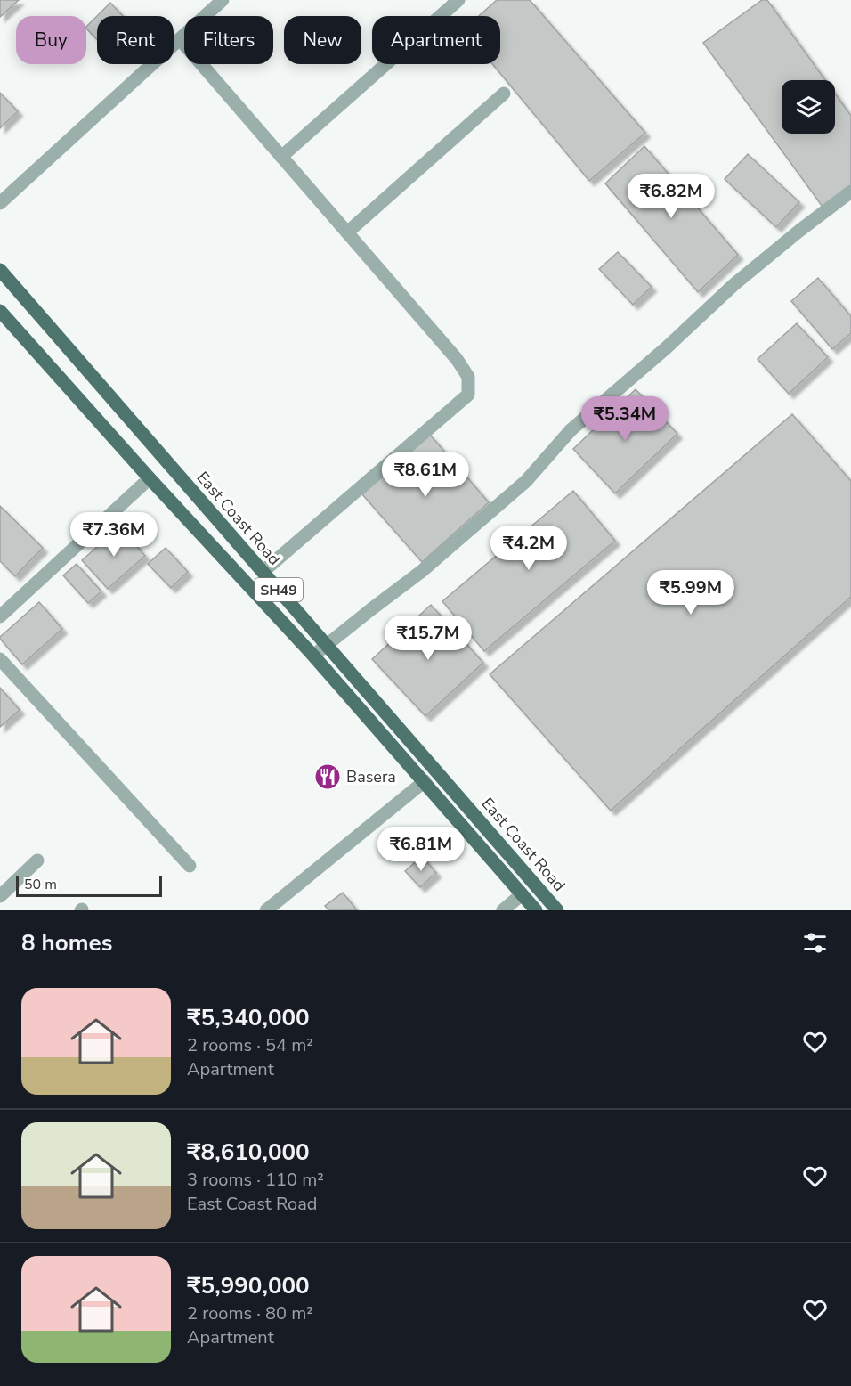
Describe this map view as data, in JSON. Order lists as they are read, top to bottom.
{
  "streets": {
    "main road": ["East Coast Road", "SH49"]
  },
  "places": {
    "restaurant": ["Basera"]
  },
  "scale_bar": "50 m",
  "page": {
    "chip": [
      "Buy",
      "Rent",
      "Filters",
      "New",
      "Apartment"
    ],
    "price": [
      "₹6.82M",
      "₹5.34M",
      "₹8.61M",
      "₹7.36M",
      "₹4.2M",
      "₹5.99M",
      "₹15.7M",
      "₹6.81M"
    ],
    "scale": "50 m",
    "heading": "8 homes",
    "list": [
      {
        "name": "₹5,340,000",
        "note": "2 rooms · 54 m² · Apartment"
      },
      {
        "name": "₹8,610,000",
        "note": "3 rooms · 110 m² · East Coast Road"
      },
      {
        "name": "₹5,990,000",
        "note": "2 rooms · 80 m² · Apartment"
      }
    ]
  }
}
